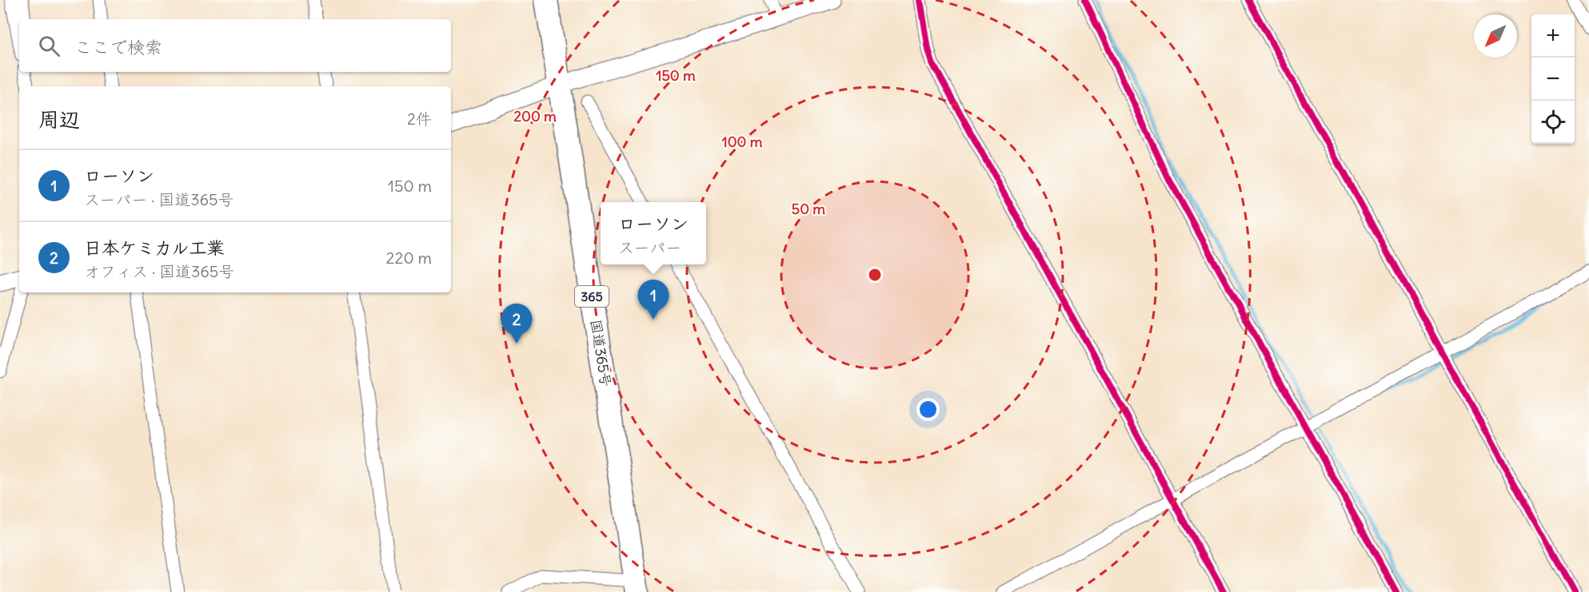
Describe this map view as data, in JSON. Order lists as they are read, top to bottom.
{
  "streets": {
    "highway": ["365", "国道365号"]
  },
  "north": "bottom left",
  "page": {
    "map_buttons": ["+", "−"],
    "search": "ここで検索",
    "heading": ["周辺", "2件"],
    "list": [
      {
        "mark": "1",
        "name": "ローソン",
        "note": "スーパー · 国道365号",
        "value": "150 m"
      },
      {
        "mark": "2",
        "name": "日本ケミカル工業",
        "note": "オフィス · 国道365号",
        "value": "220 m"
      }
    ],
    "popup": ["ローソン", "スーパー"],
    "pins": ["1", "2"]
  },
  "rings": [
    "150 m",
    "200 m",
    "100 m",
    "50 m"
  ]
}
